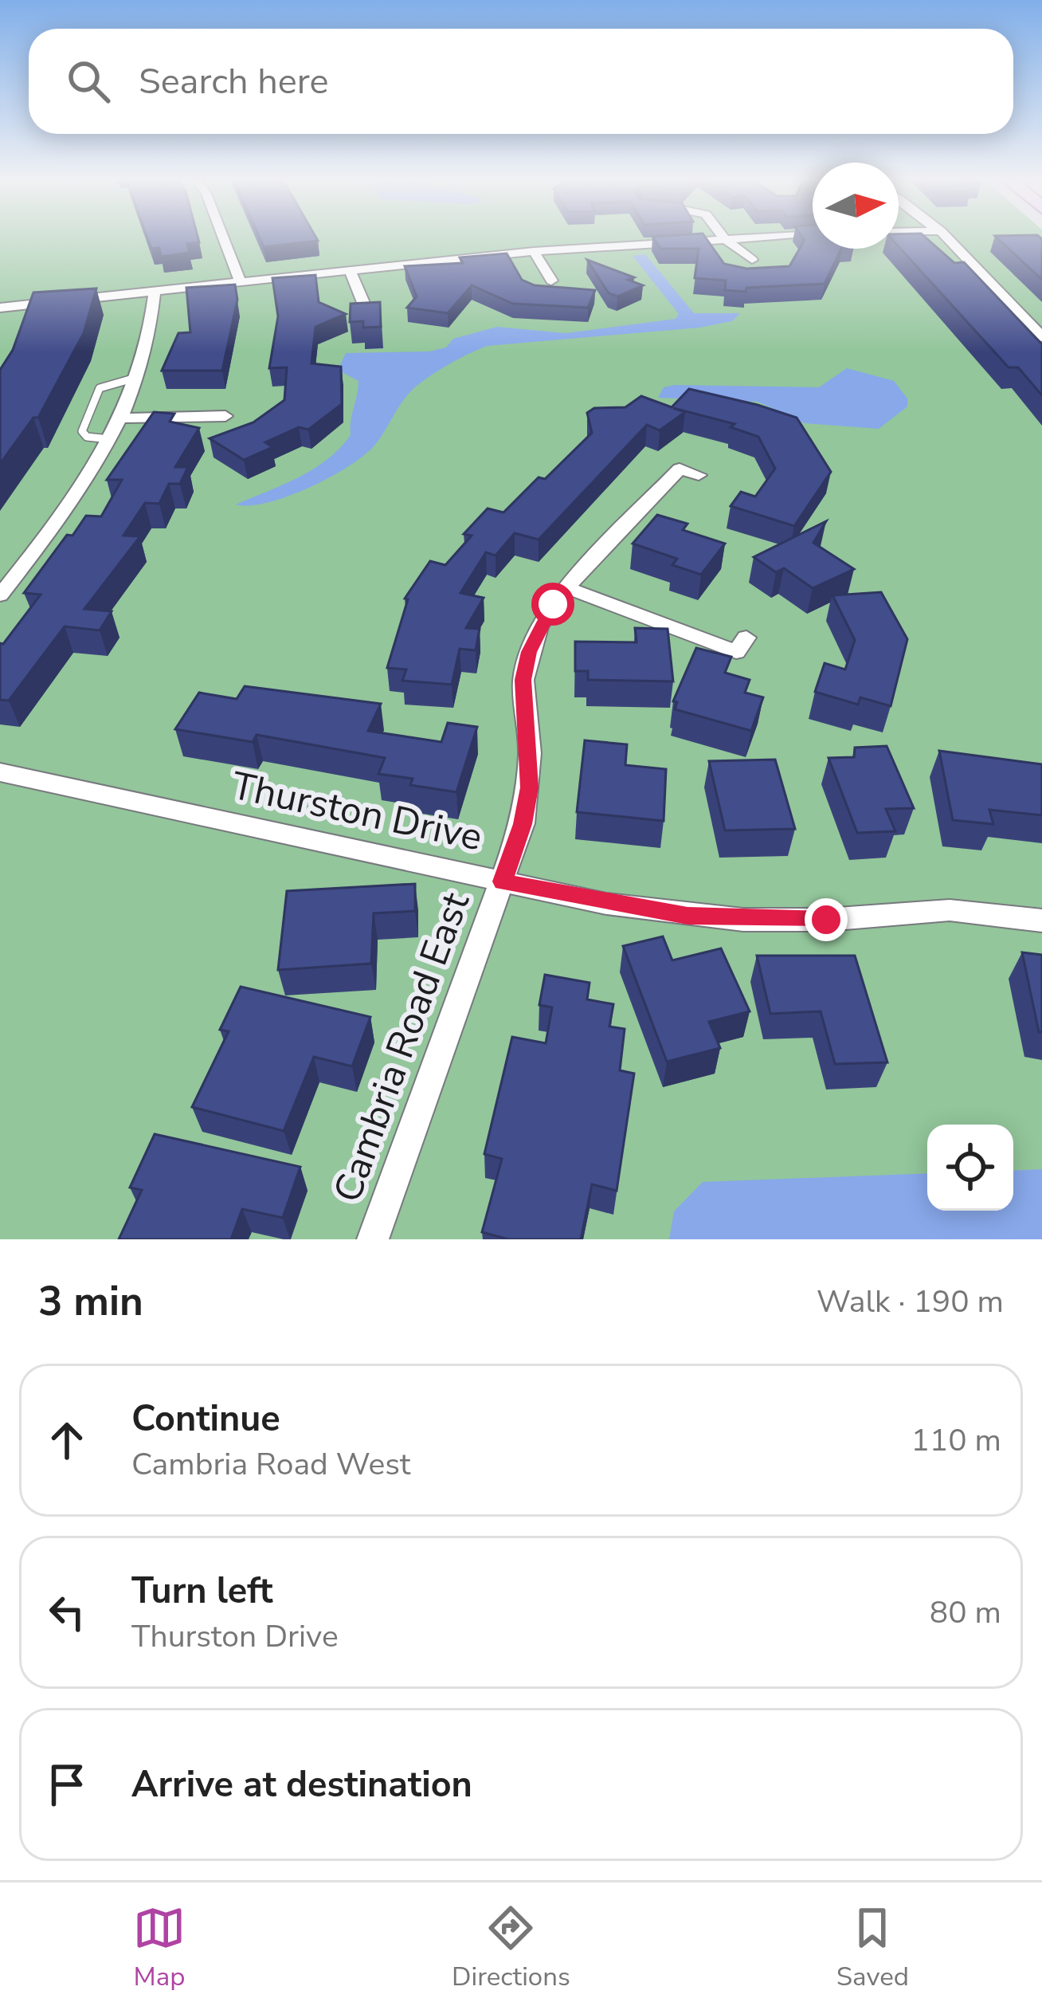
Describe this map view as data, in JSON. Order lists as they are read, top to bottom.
{
  "streets": {
    "street": ["Thurston Drive", "Cambria Road East"]
  },
  "crossings": [
    ["Thurston Drive", "Cambria Road East"]
  ],
  "north": "right",
  "page": {
    "search": "Search here",
    "heading": ["3 min", "Walk · 190 m"],
    "list": [
      ["Continue", "Cambria Road West", "110 m"],
      ["Turn left", "Thurston Drive", "80 m"],
      "Arrive at destination"
    ],
    "nav": ["Map", "Directions", "Saved"]
  }
}
